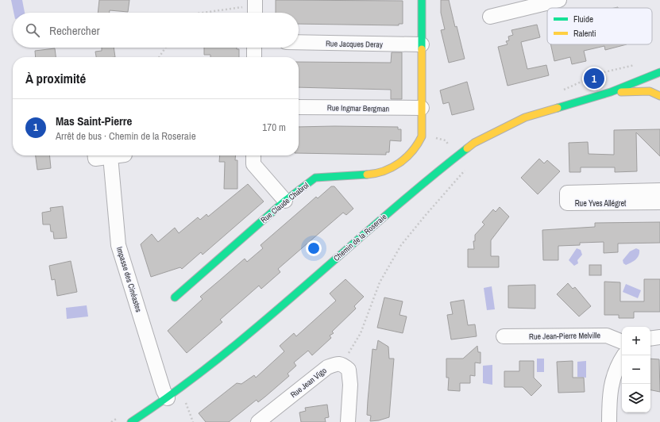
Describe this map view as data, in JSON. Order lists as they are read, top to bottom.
{
  "streets": {
    "street": [
      "Rue Jacques Deray",
      "Rue Ingmar Bergman",
      "Rue Claude Chabrol",
      "Rue Yves Allégret",
      "Chemin de la Roseraie",
      "Impasse des Cinéastes",
      "Rue Jean-Pierre Melville",
      "Rue Jean Vigo"
    ]
  },
  "crossings": [
    ["Rue Jacques Deray", "Rue Claude Chabrol"],
    ["Rue Ingmar Bergman", "Rue Claude Chabrol"],
    ["Chemin de la Roseraie", "Impasse des Cinéastes"]
  ],
  "legend": ["Fluide", "Ralenti"],
  "page": {
    "search": "Rechercher",
    "heading": "À proximité",
    "pins": "1",
    "list": [
      {
        "mark": "1",
        "name": "Mas Saint-Pierre",
        "note": "Arrêt de bus · Chemin de la Roseraie",
        "value": "170 m"
      }
    ],
    "map_buttons": ["+", "−"]
  }
}
